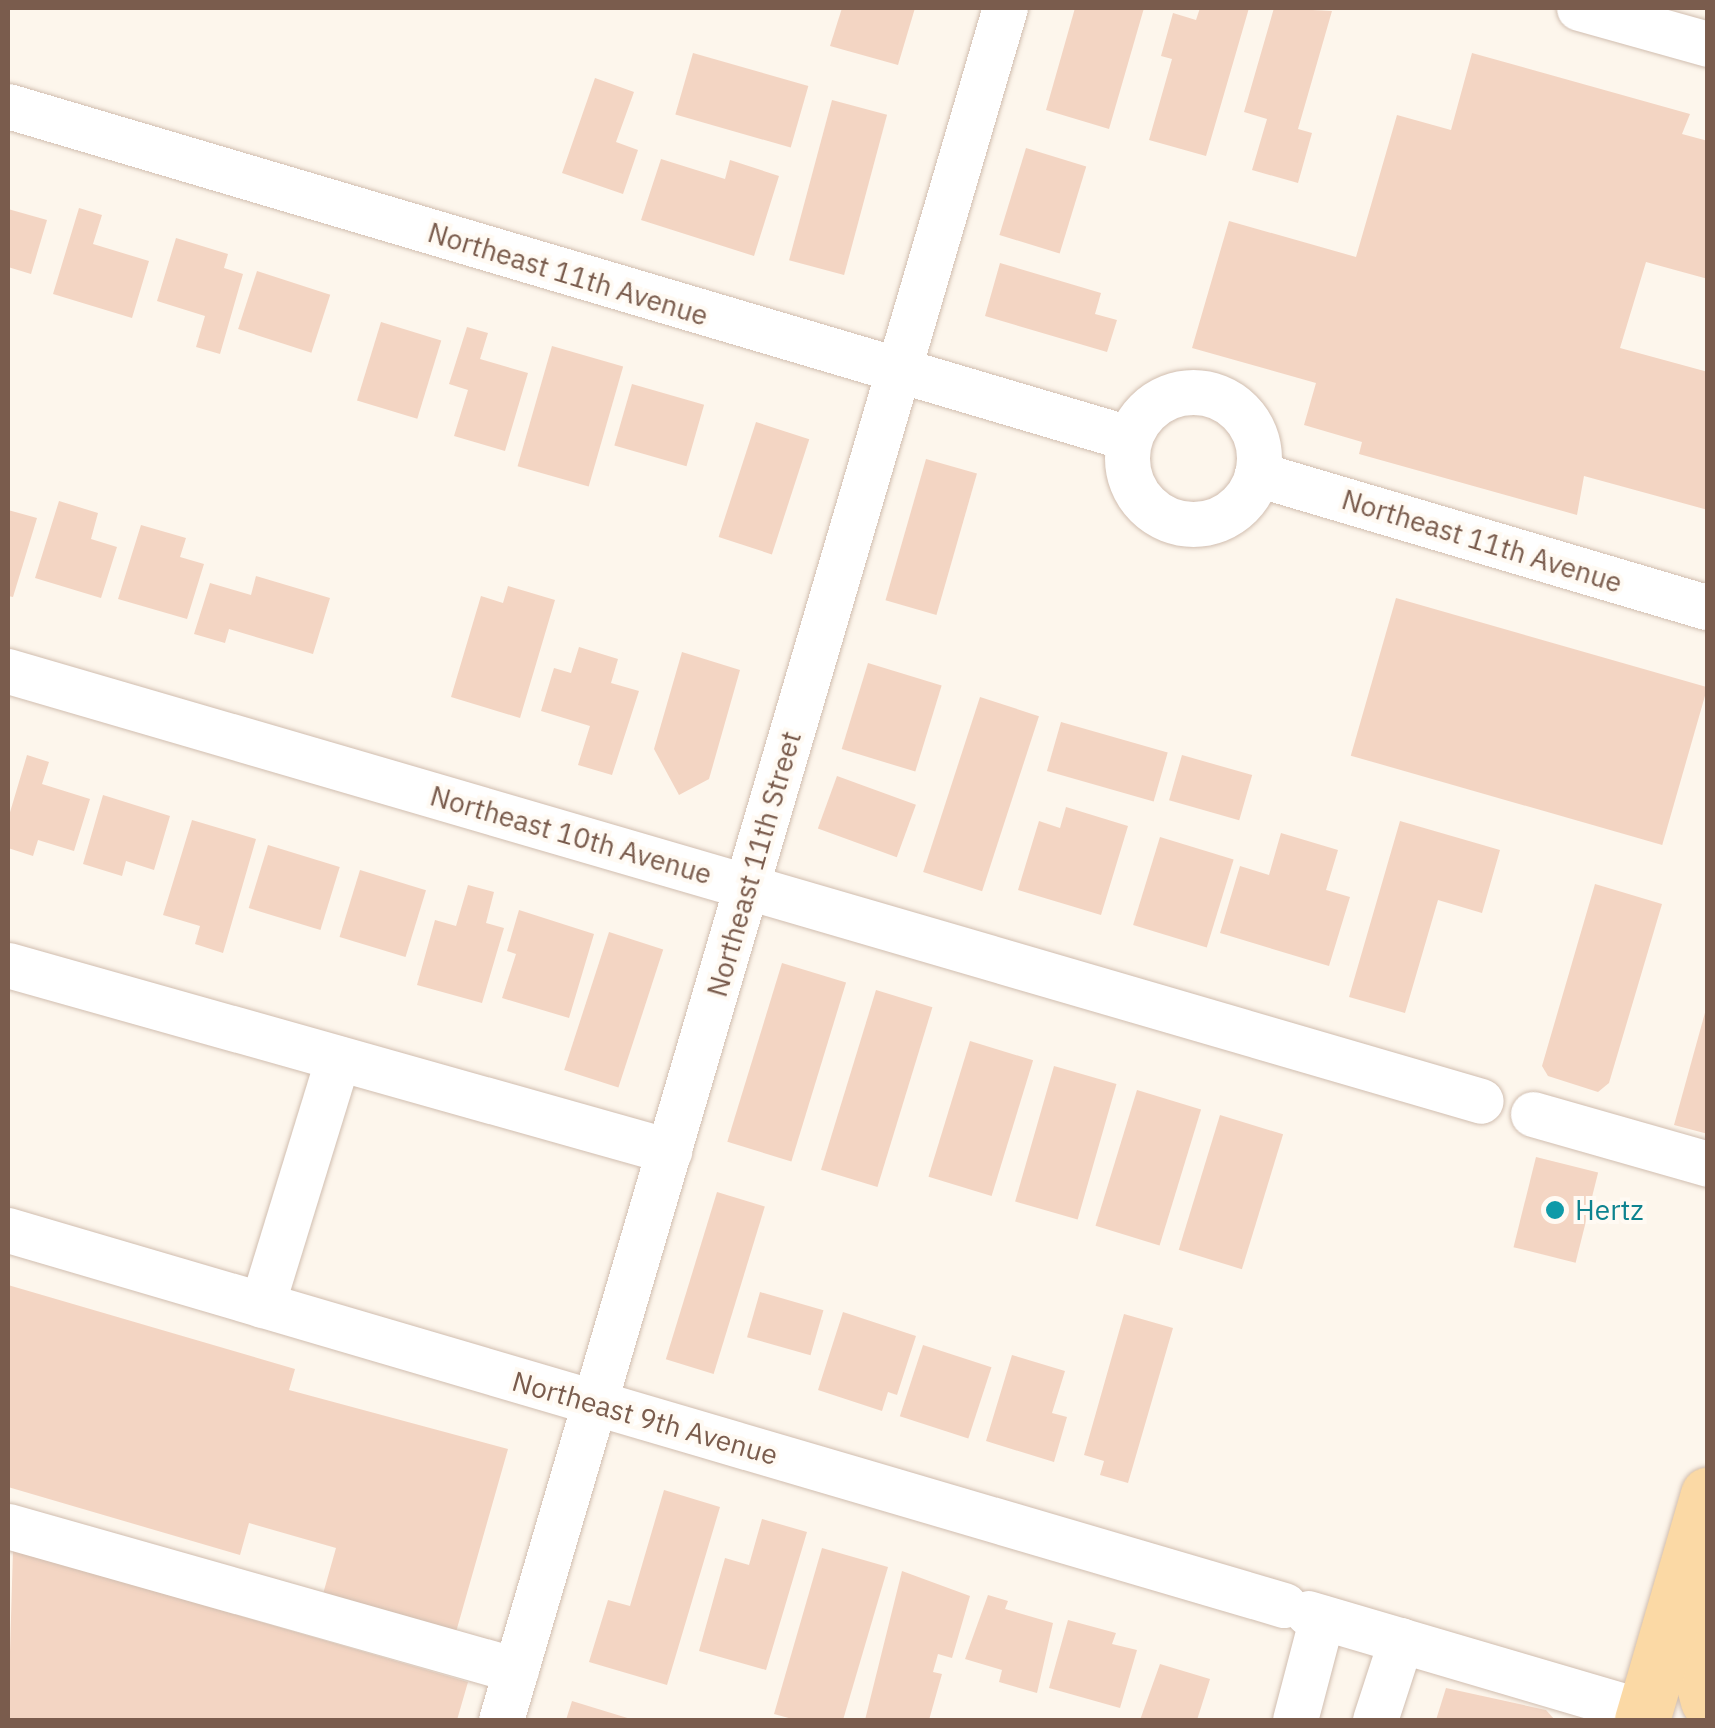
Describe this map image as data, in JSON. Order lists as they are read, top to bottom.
{
  "streets": {
    "street": [
      "Northeast 11th Avenue",
      "Northeast 10th Avenue",
      "Northeast 11th Street",
      "Northeast 9th Avenue"
    ]
  },
  "crossings": [
    ["Northeast 11th Avenue", "Northeast 11th Street"],
    ["Northeast 10th Avenue", "Northeast 11th Street"],
    ["Northeast 11th Street", "Northeast 9th Avenue"]
  ],
  "places": ["Hertz"]
}
